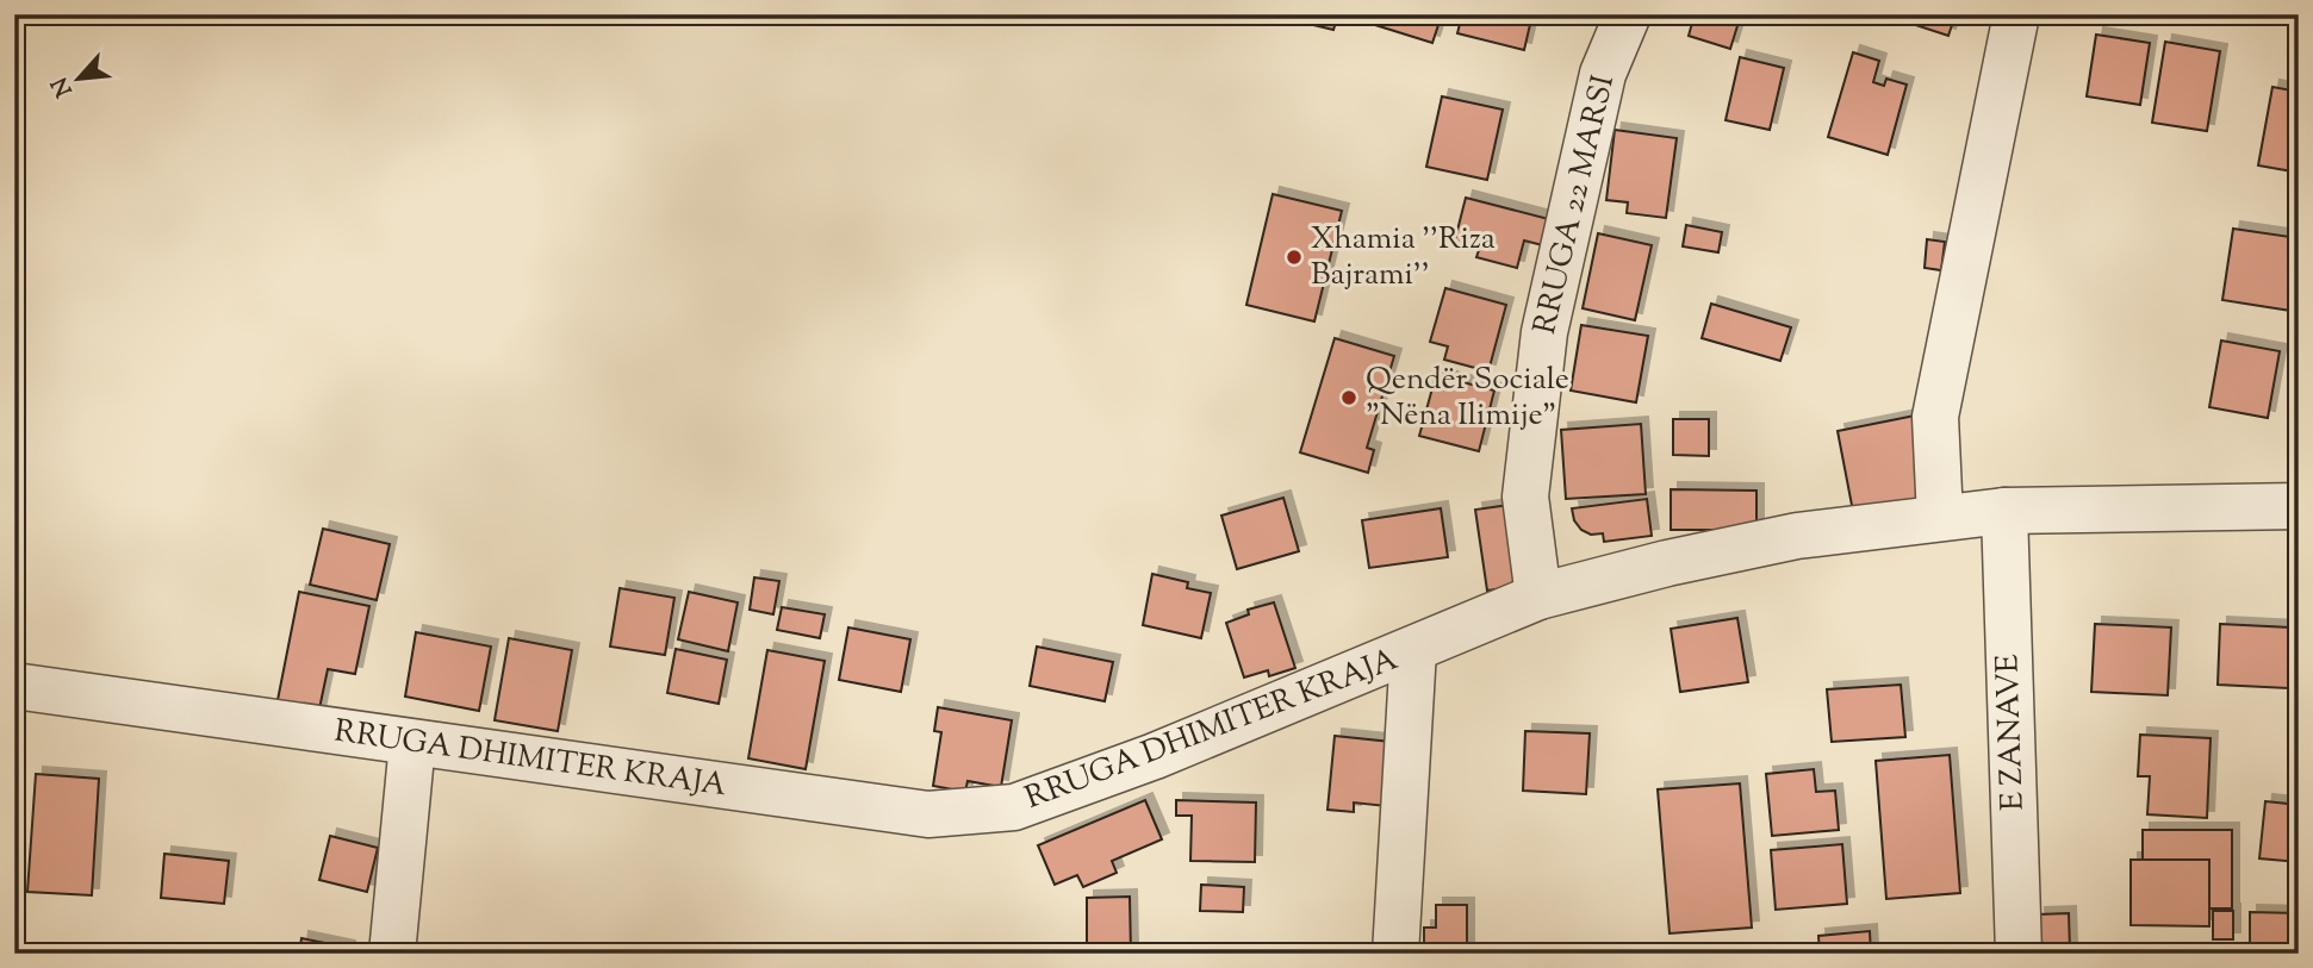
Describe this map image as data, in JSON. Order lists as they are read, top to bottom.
{
  "streets": {
    "street": ["RRUGA 22 MARSI", "RRUGA DHIMITER KRAJA", "E ZANAVE"]
  },
  "crossings": [
    ["RRUGA 22 MARSI", "RRUGA DHIMITER KRAJA"],
    ["RRUGA DHIMITER KRAJA", "E ZANAVE"]
  ],
  "places": ["Xhamia ''Riza Bajrami''", "Qendër Sociale \"Nëna Ilimije\""],
  "north": "bottom left"
}
